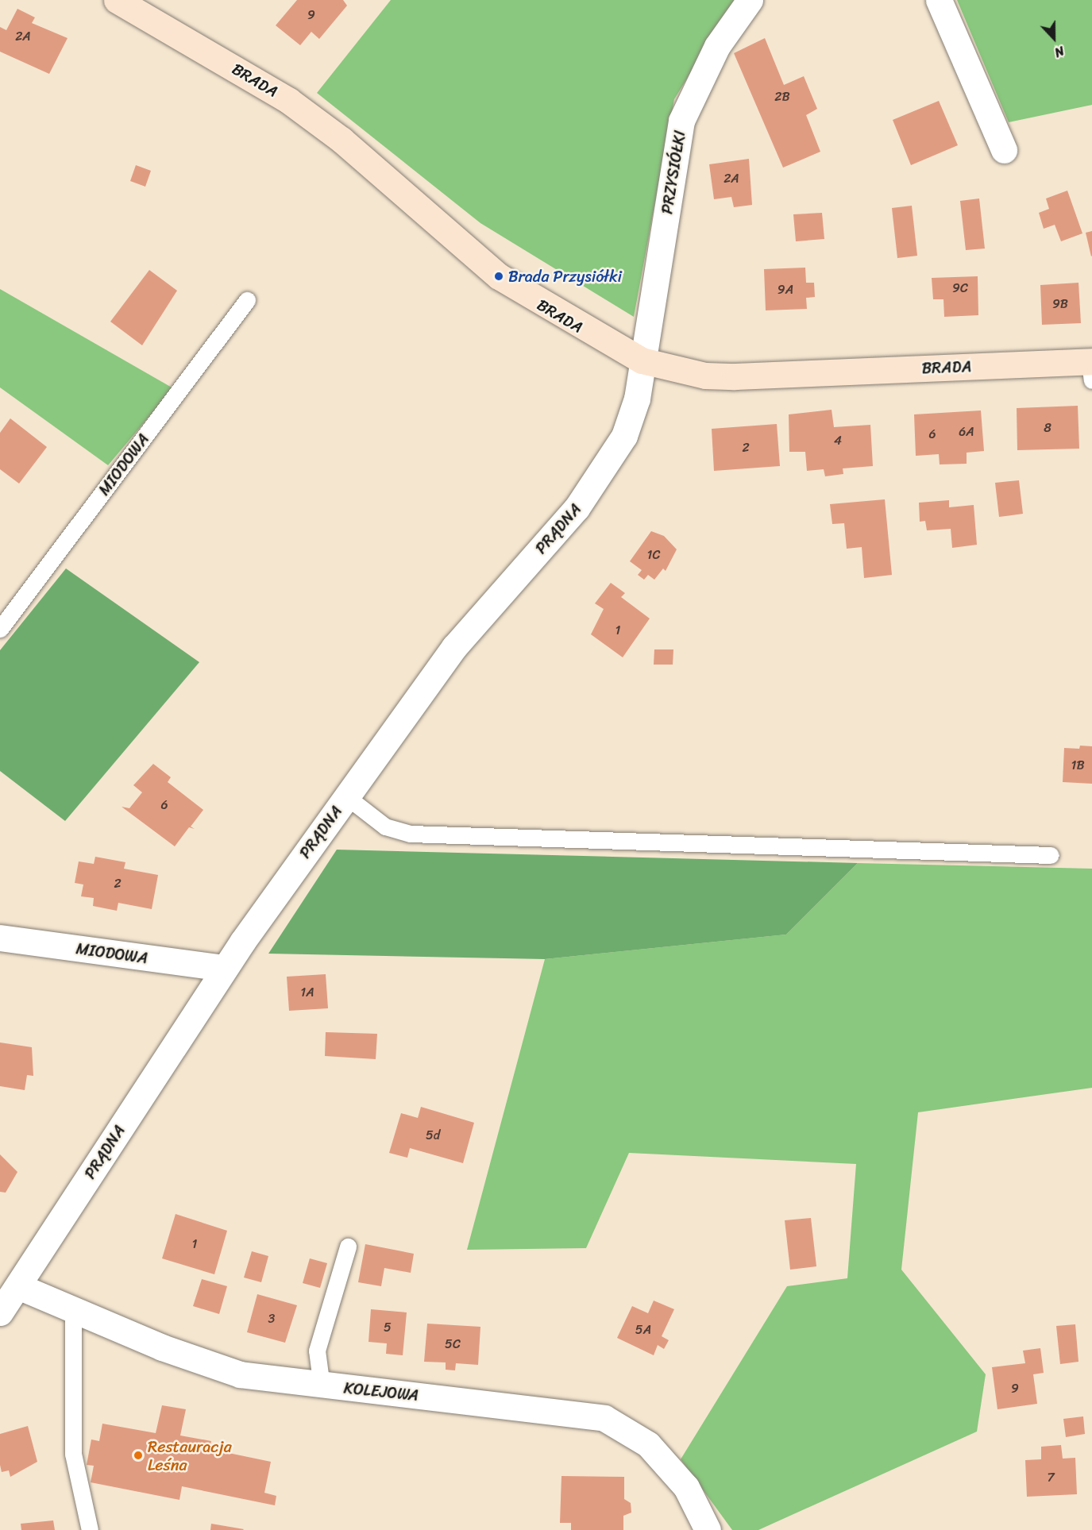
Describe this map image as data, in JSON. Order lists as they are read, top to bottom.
{
  "streets": {
    "street": [
      "BRADA",
      "PRZYSIÓŁKI",
      "MIODOWA",
      "PRĄDNA",
      "KOLEJOWA"
    ]
  },
  "crossings": [
    ["BRADA", "PRZYSIÓŁKI"],
    ["BRADA", "PRĄDNA"],
    ["PRZYSIÓŁKI", "PRĄDNA"],
    ["MIODOWA", "PRĄDNA"],
    ["PRĄDNA", "KOLEJOWA"]
  ],
  "places": ["Brada Przysiółki", "Restauracja Leśna"],
  "house_numbers": [
    "9",
    "2A",
    "2B",
    "2A",
    "9C",
    "9A",
    "9B",
    "8",
    "6A",
    "6",
    "4",
    "2",
    "1C",
    "1",
    "1B",
    "6",
    "2",
    "1A",
    "5d",
    "1",
    "3",
    "5",
    "5A",
    "5C",
    "9",
    "7"
  ],
  "north": "bottom"
}
